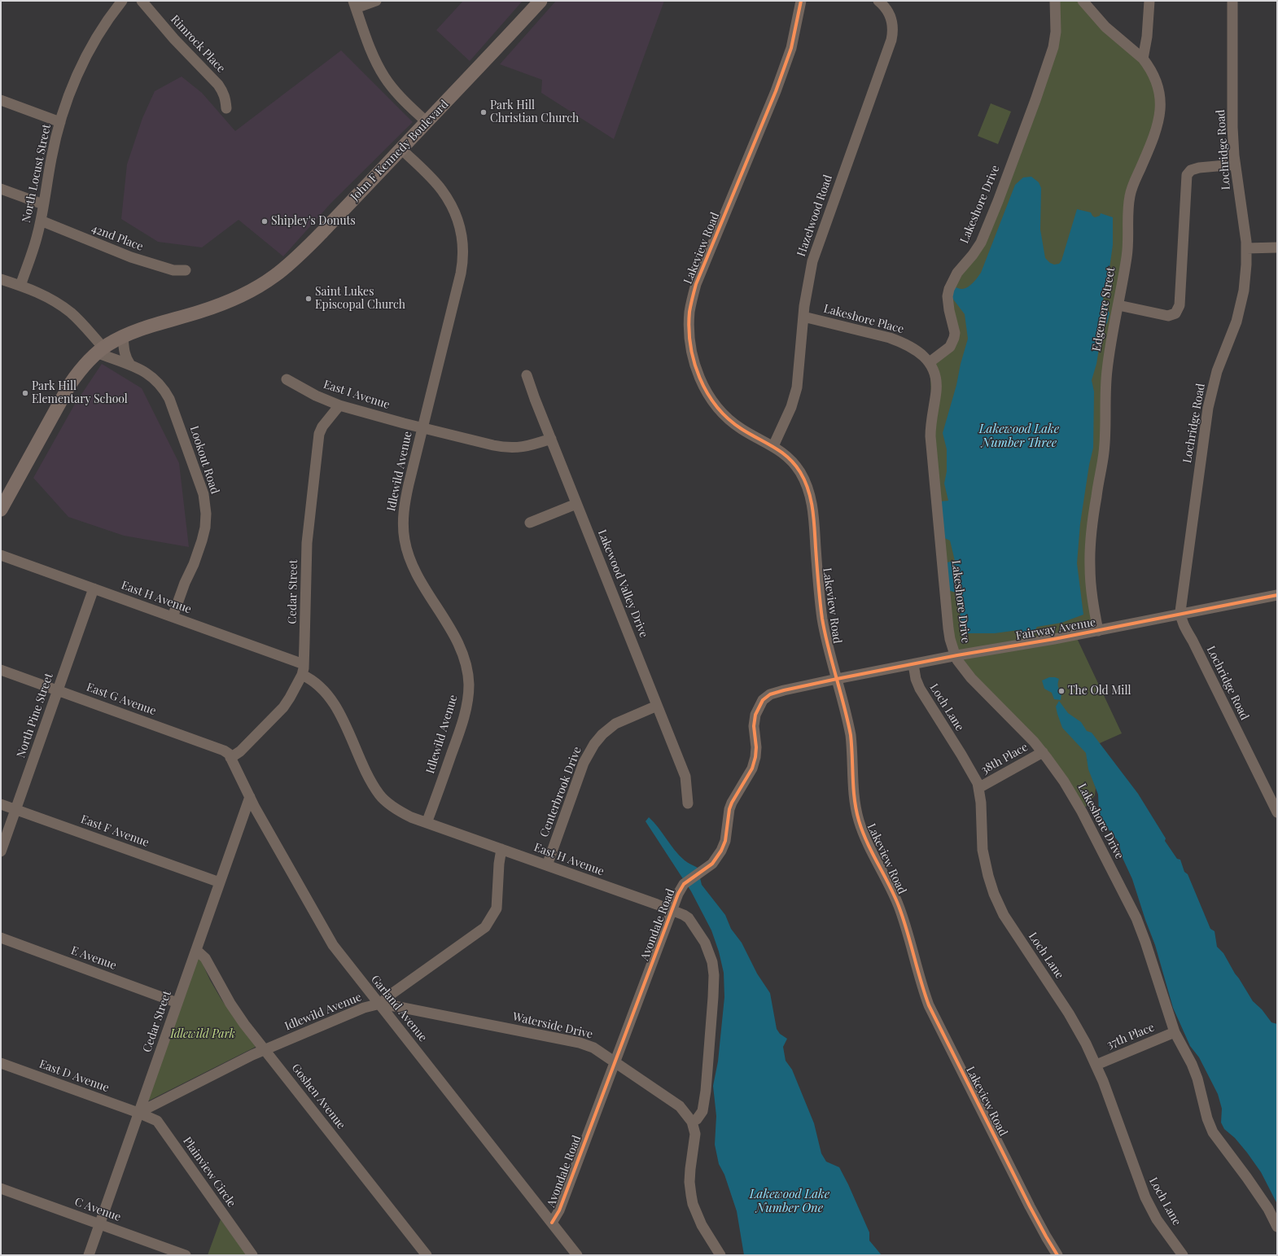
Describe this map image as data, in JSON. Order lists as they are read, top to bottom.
{
  "streets": {
    "main road": ["John F Kennedy Boulevard"],
    "street": [
      "Rimrock Place",
      "Lochridge Road",
      "North Locust Street",
      "Lakeshore Drive",
      "Hazelwood Road",
      "42nd Place",
      "Lakeview Road",
      "Edgemere Street",
      "Lakeshore Place",
      "East I Avenue",
      "Lookout Road",
      "Idlewild Avenue",
      "Lakewood Valley Drive",
      "Cedar Street",
      "East H Avenue",
      "Fairway Avenue",
      "East G Avenue",
      "Loch Lane",
      "North Pine Street",
      "38th Place",
      "Centerbrook Drive",
      "East F Avenue",
      "Avondale Road",
      "E Avenue",
      "Garland Avenue",
      "Waterside Drive",
      "37th Place",
      "East D Avenue",
      "Goshen Avenue",
      "Plainview Circle",
      "C Avenue"
    ]
  },
  "crossings": [
    ["Lochridge Road", "Fairway Avenue"],
    ["John F Kennedy Boulevard", "Lookout Road"],
    ["John F Kennedy Boulevard", "Idlewild Avenue"],
    ["North Locust Street", "42nd Place"],
    ["Lakeshore Drive", "Lakeshore Place"],
    ["Lakeshore Drive", "Fairway Avenue"],
    ["Lakeshore Drive", "38th Place"],
    ["Lakeshore Drive", "37th Place"],
    ["Hazelwood Road", "Lakeview Road"],
    ["Hazelwood Road", "Lakeshore Place"],
    ["Lakeview Road", "Fairway Avenue"],
    ["Lakeview Road", "Avondale Road"],
    ["Edgemere Street", "Fairway Avenue"],
    ["East I Avenue", "Idlewild Avenue"],
    ["East I Avenue", "Lakewood Valley Drive"],
    ["East I Avenue", "Cedar Street"],
    ["Lookout Road", "East H Avenue"],
    ["Idlewild Avenue", "Cedar Street"],
    ["Idlewild Avenue", "East H Avenue"],
    ["Idlewild Avenue", "Garland Avenue"],
    ["Idlewild Avenue", "Waterside Drive"],
    ["Idlewild Avenue", "East D Avenue"],
    ["Idlewild Avenue", "Goshen Avenue"],
    ["Idlewild Avenue", "Plainview Circle"],
    ["Lakewood Valley Drive", "Centerbrook Drive"],
    ["Cedar Street", "East H Avenue"],
    ["Cedar Street", "East G Avenue"],
    ["Cedar Street", "East F Avenue"],
    ["Cedar Street", "E Avenue"],
    ["Cedar Street", "Garland Avenue"],
    ["Cedar Street", "East D Avenue"],
    ["Cedar Street", "Goshen Avenue"],
    ["Cedar Street", "Plainview Circle"],
    ["Cedar Street", "C Avenue"],
    ["East H Avenue", "North Pine Street"],
    ["East H Avenue", "Centerbrook Drive"],
    ["East H Avenue", "Avondale Road"],
    ["East H Avenue", "Waterside Drive"],
    ["Fairway Avenue", "Loch Lane"],
    ["Fairway Avenue", "Avondale Road"],
    ["East G Avenue", "North Pine Street"],
    ["East G Avenue", "Garland Avenue"],
    ["Loch Lane", "38th Place"],
    ["Loch Lane", "37th Place"],
    ["North Pine Street", "East F Avenue"],
    ["Avondale Road", "Garland Avenue"],
    ["Avondale Road", "Waterside Drive"],
    ["Garland Avenue", "Waterside Drive"],
    ["East D Avenue", "Plainview Circle"]
  ],
  "water": ["Lakewood Lake Number Three", "Lakewood Lake Number One"],
  "parks": ["Idlewild Park"],
  "places": [
    "Park Hill Christian Church",
    "Shipley's Donuts",
    "Saint Lukes Episcopal Church",
    "Park Hill Elementary School",
    "The Old Mill"
  ]
}
